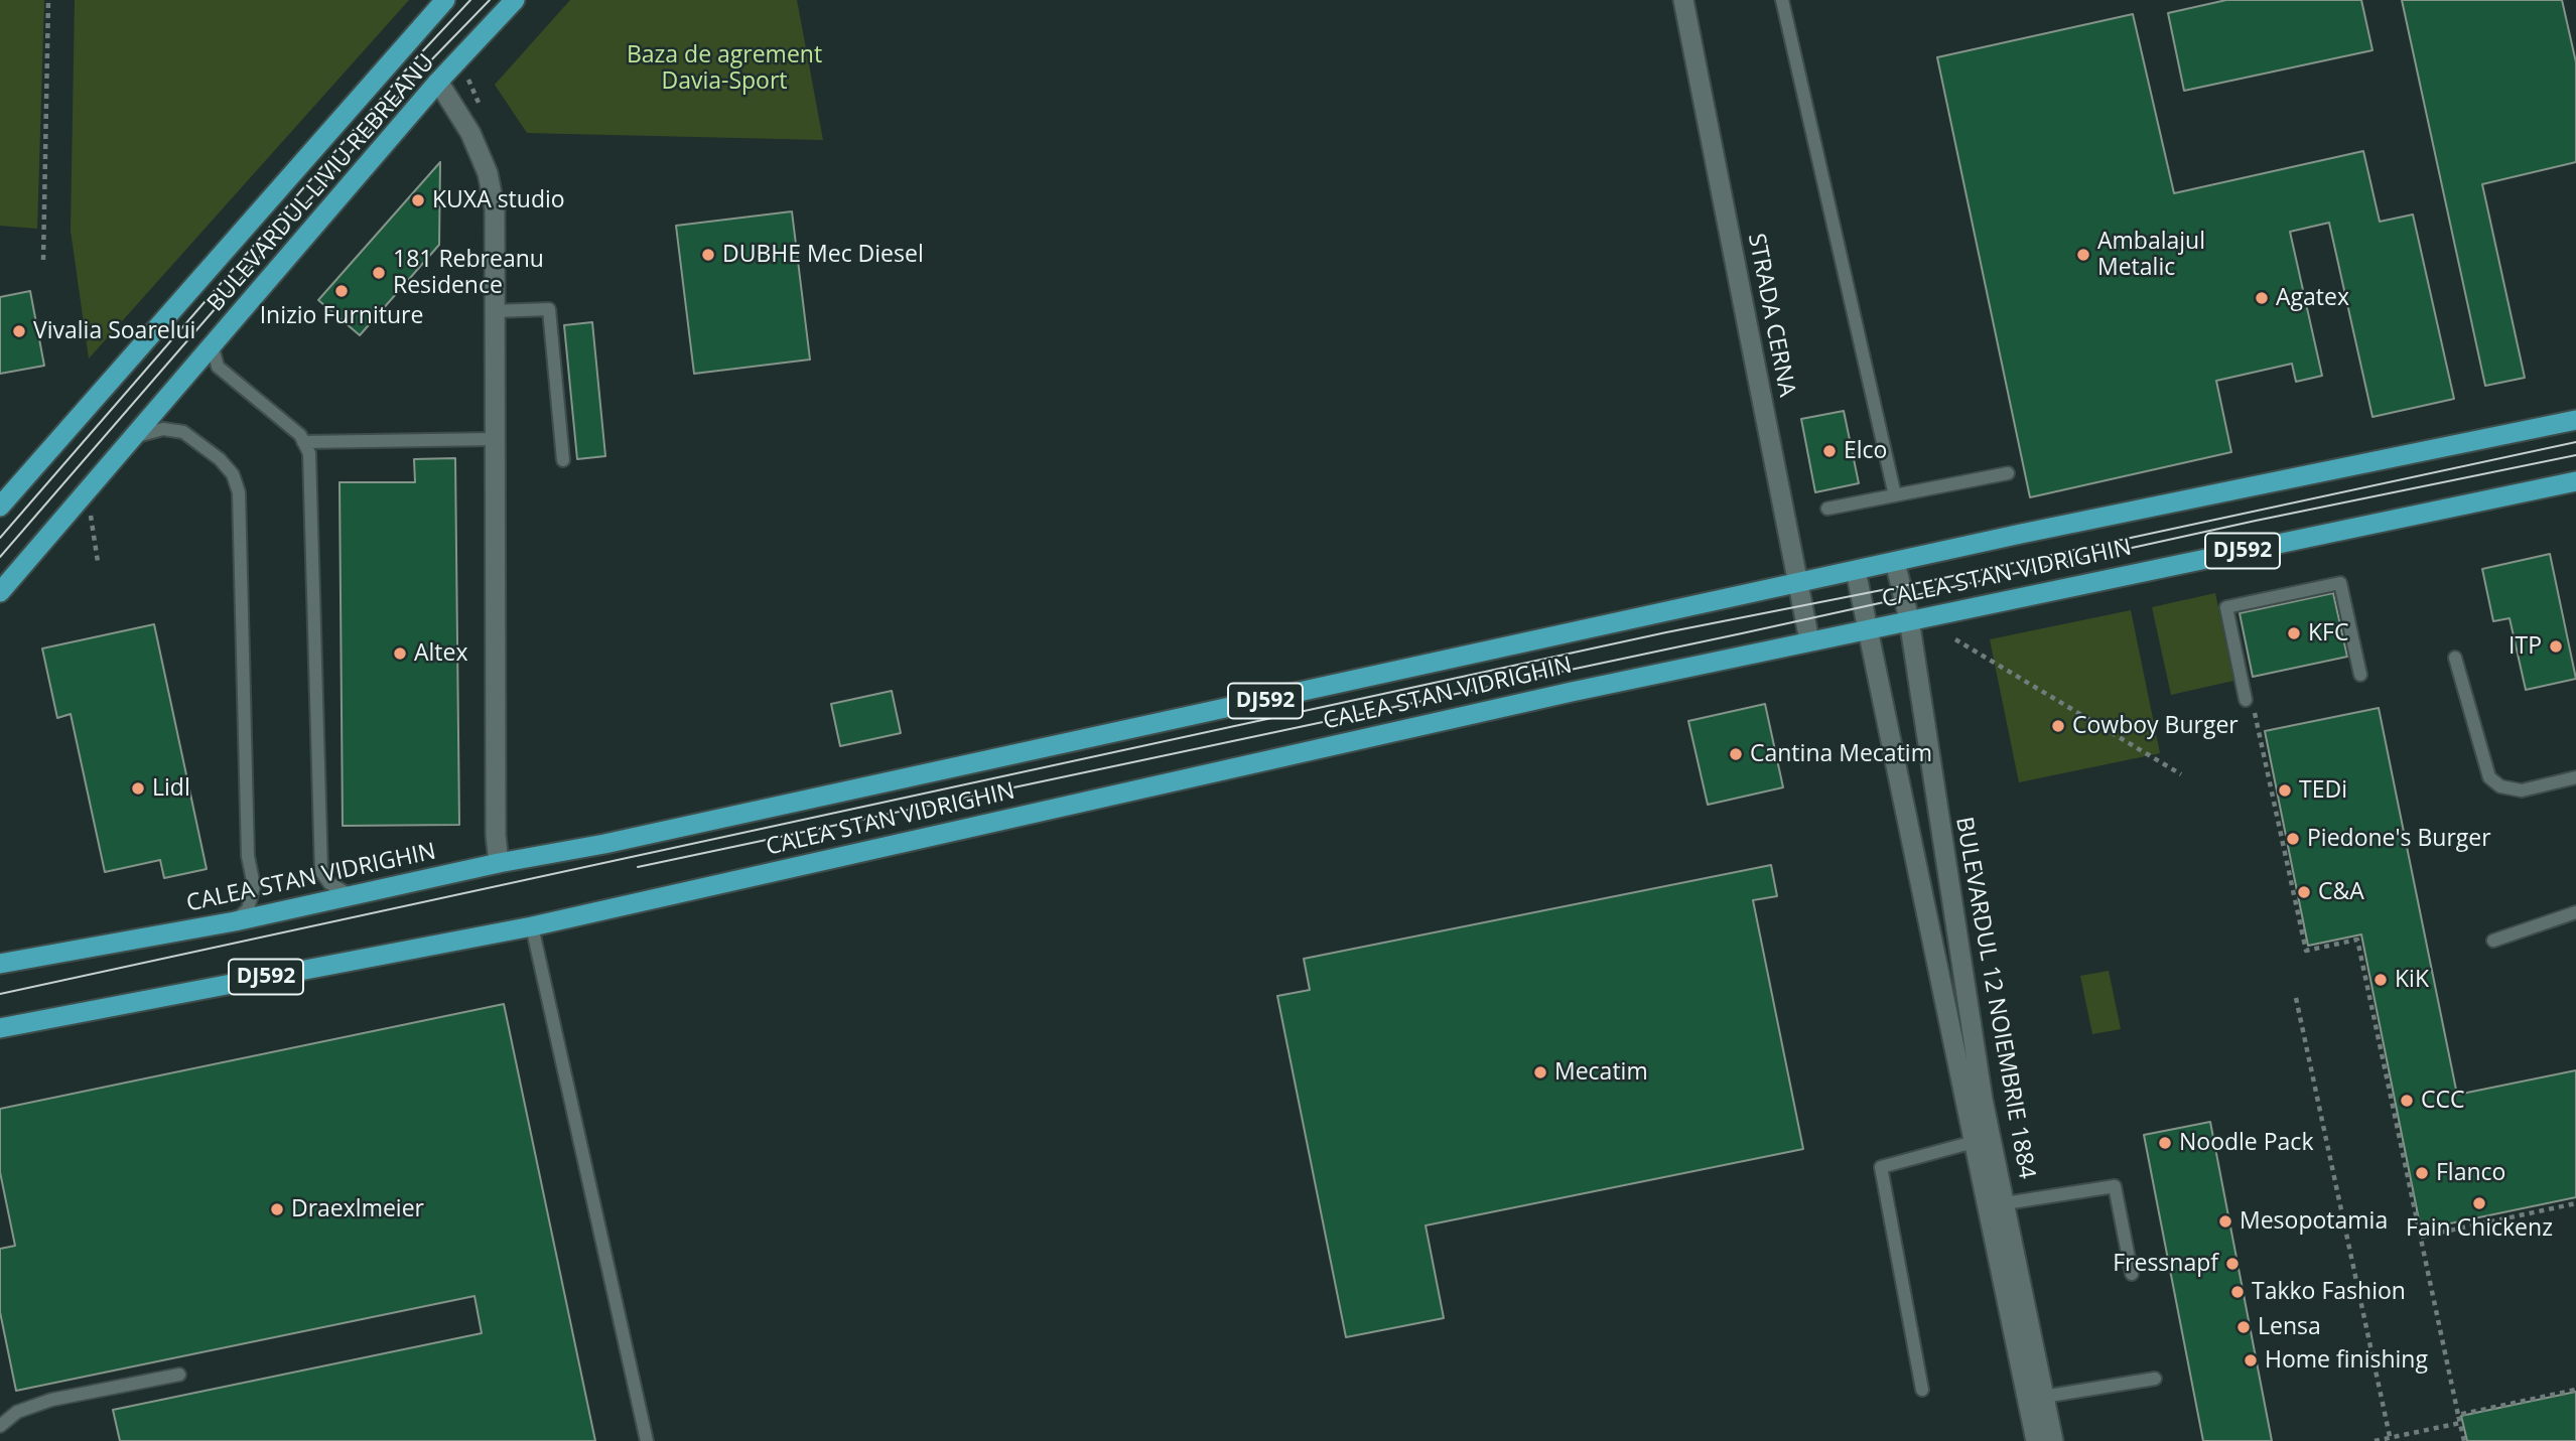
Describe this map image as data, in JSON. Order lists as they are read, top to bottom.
{
  "streets": {
    "main road": ["BULEVARDUL LIVIU REBREANU", "DJ592", "CALEA STAN VIDRIGHIN"],
    "street": ["STRADA CERNA", "BULEVARDUL 12 NOIEMBRIE 1884"]
  },
  "crossings": [
    ["STRADA CERNA", "CALEA STAN VIDRIGHIN"],
    ["CALEA STAN VIDRIGHIN", "BULEVARDUL 12 NOIEMBRIE 1884"]
  ],
  "parks": ["Baza de agrement Davia-Sport"],
  "places": [
    "KUXA studio",
    "DUBHE Mec Diesel",
    "Ambalajul Metalic",
    "181 Rebreanu Residence",
    "Inizio Furniture",
    "Agatex",
    "Vivalia Soarelui",
    "Elco",
    "KFC",
    "ITP",
    "Altex",
    "Cowboy Burger",
    "Cantina Mecatim",
    "Lidl",
    "TEDi",
    "Piedone's Burger",
    "C&A",
    "KiK",
    "Mecatim",
    "CCC",
    "Noodle Pack",
    "Flanco",
    "Fain Chickenz",
    "Draexlmeier",
    "Mesopotamia",
    "Fressnapf",
    "Takko Fashion",
    "Lensa",
    "Home finishing"
  ]
}
